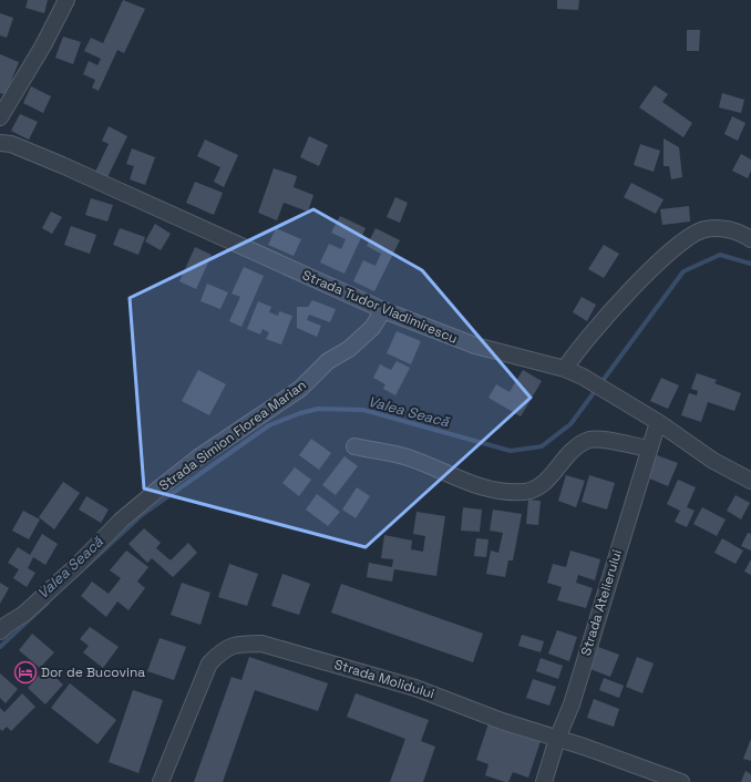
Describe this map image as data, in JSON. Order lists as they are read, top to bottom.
{
  "streets": {
    "street": [
      "Strada Tudor Vladimirescu",
      "Strada Simion Florea Marian",
      "Strada Atelierului",
      "Strada Molidului"
    ]
  },
  "crossings": [
    ["Strada Tudor Vladimirescu", "Strada Simion Florea Marian"],
    ["Strada Tudor Vladimirescu", "Strada Atelierului"],
    ["Strada Atelierului", "Strada Molidului"]
  ],
  "water": ["Valea Seacă"],
  "places": {
    "hotel": ["Dor de Bucovina"]
  }
}
